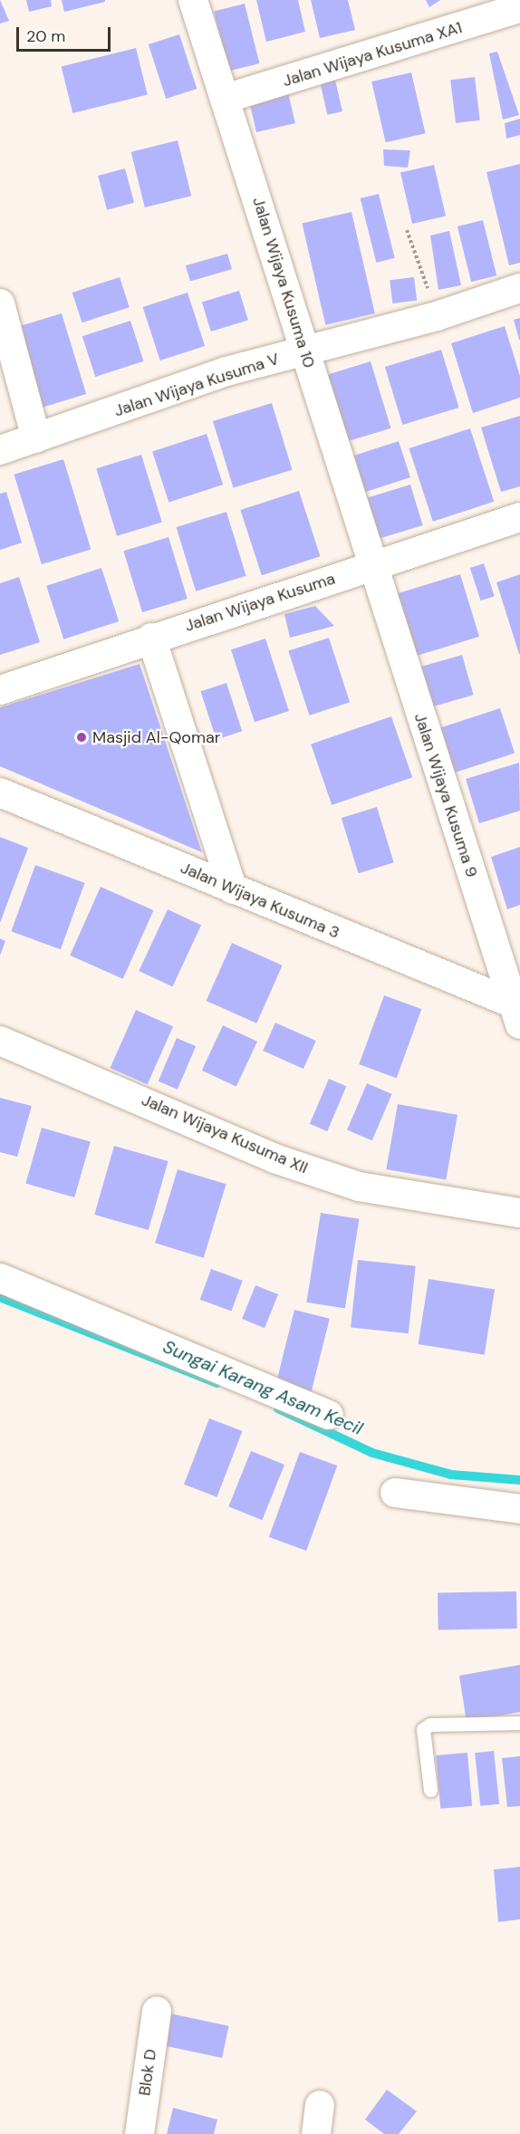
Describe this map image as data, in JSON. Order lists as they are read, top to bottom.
{
  "streets": {
    "street": [
      "Jalan Wijaya Kusuma XA1",
      "Jalan Wijaya Kusuma 10",
      "Jalan Wijaya Kusuma V",
      "Jalan Wijaya Kusuma",
      "Jalan Wijaya Kusuma 9",
      "Jalan Wijaya Kusuma 3",
      "Jalan Wijaya Kusuma XII",
      "Blok D"
    ]
  },
  "crossings": [
    ["Jalan Wijaya Kusuma XA1", "Jalan Wijaya Kusuma 10"],
    ["Jalan Wijaya Kusuma 10", "Jalan Wijaya Kusuma V"],
    ["Jalan Wijaya Kusuma 10", "Jalan Wijaya Kusuma"],
    ["Jalan Wijaya Kusuma 10", "Jalan Wijaya Kusuma 9"],
    ["Jalan Wijaya Kusuma", "Jalan Wijaya Kusuma 9"],
    ["Jalan Wijaya Kusuma 9", "Jalan Wijaya Kusuma 3"]
  ],
  "water": ["Sungai Karang Asam Kecil"],
  "places": ["Masjid Al-Qomar"],
  "scale_bar": "20 m"
}
